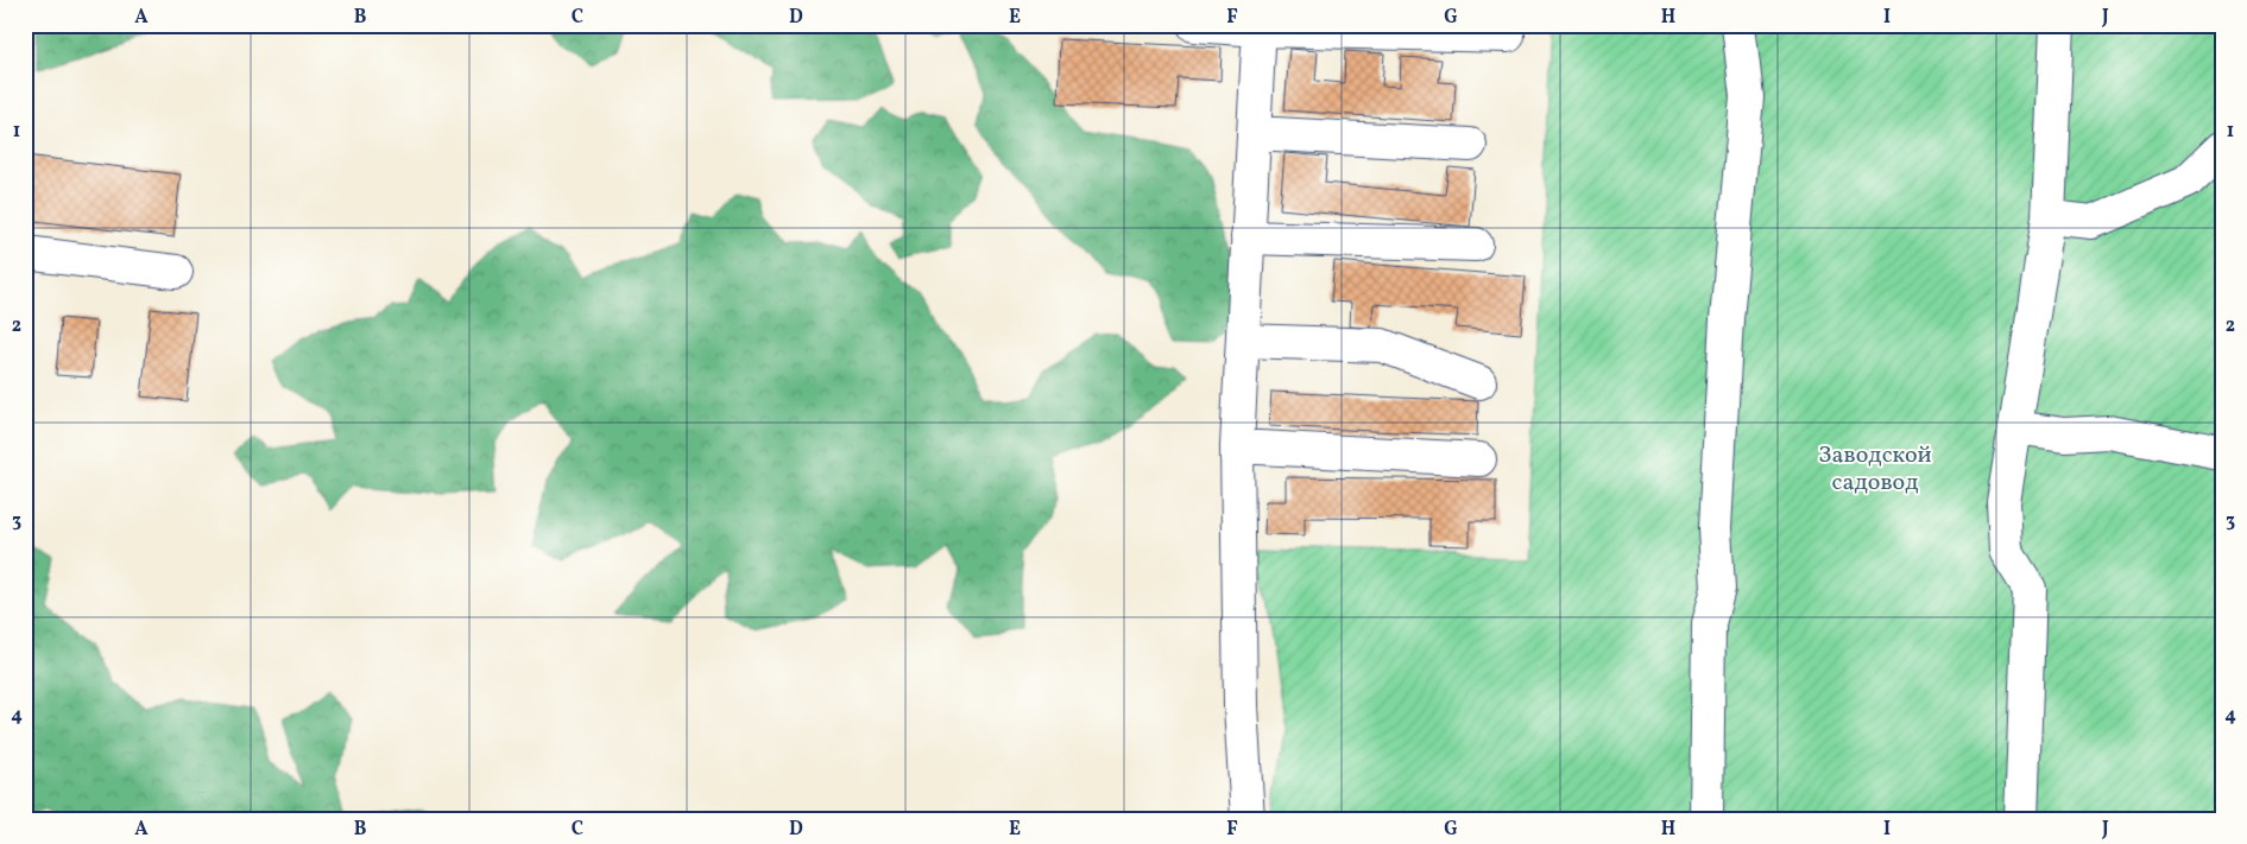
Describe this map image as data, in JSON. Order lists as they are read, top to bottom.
{
  "parks": ["Заводской садовод"],
  "grid": {
    "columns": [
      "A",
      "B",
      "C",
      "D",
      "E",
      "F",
      "G",
      "H",
      "I",
      "J"
    ],
    "rows": [
      "1",
      "2",
      "3",
      "4"
    ]
  }
}
